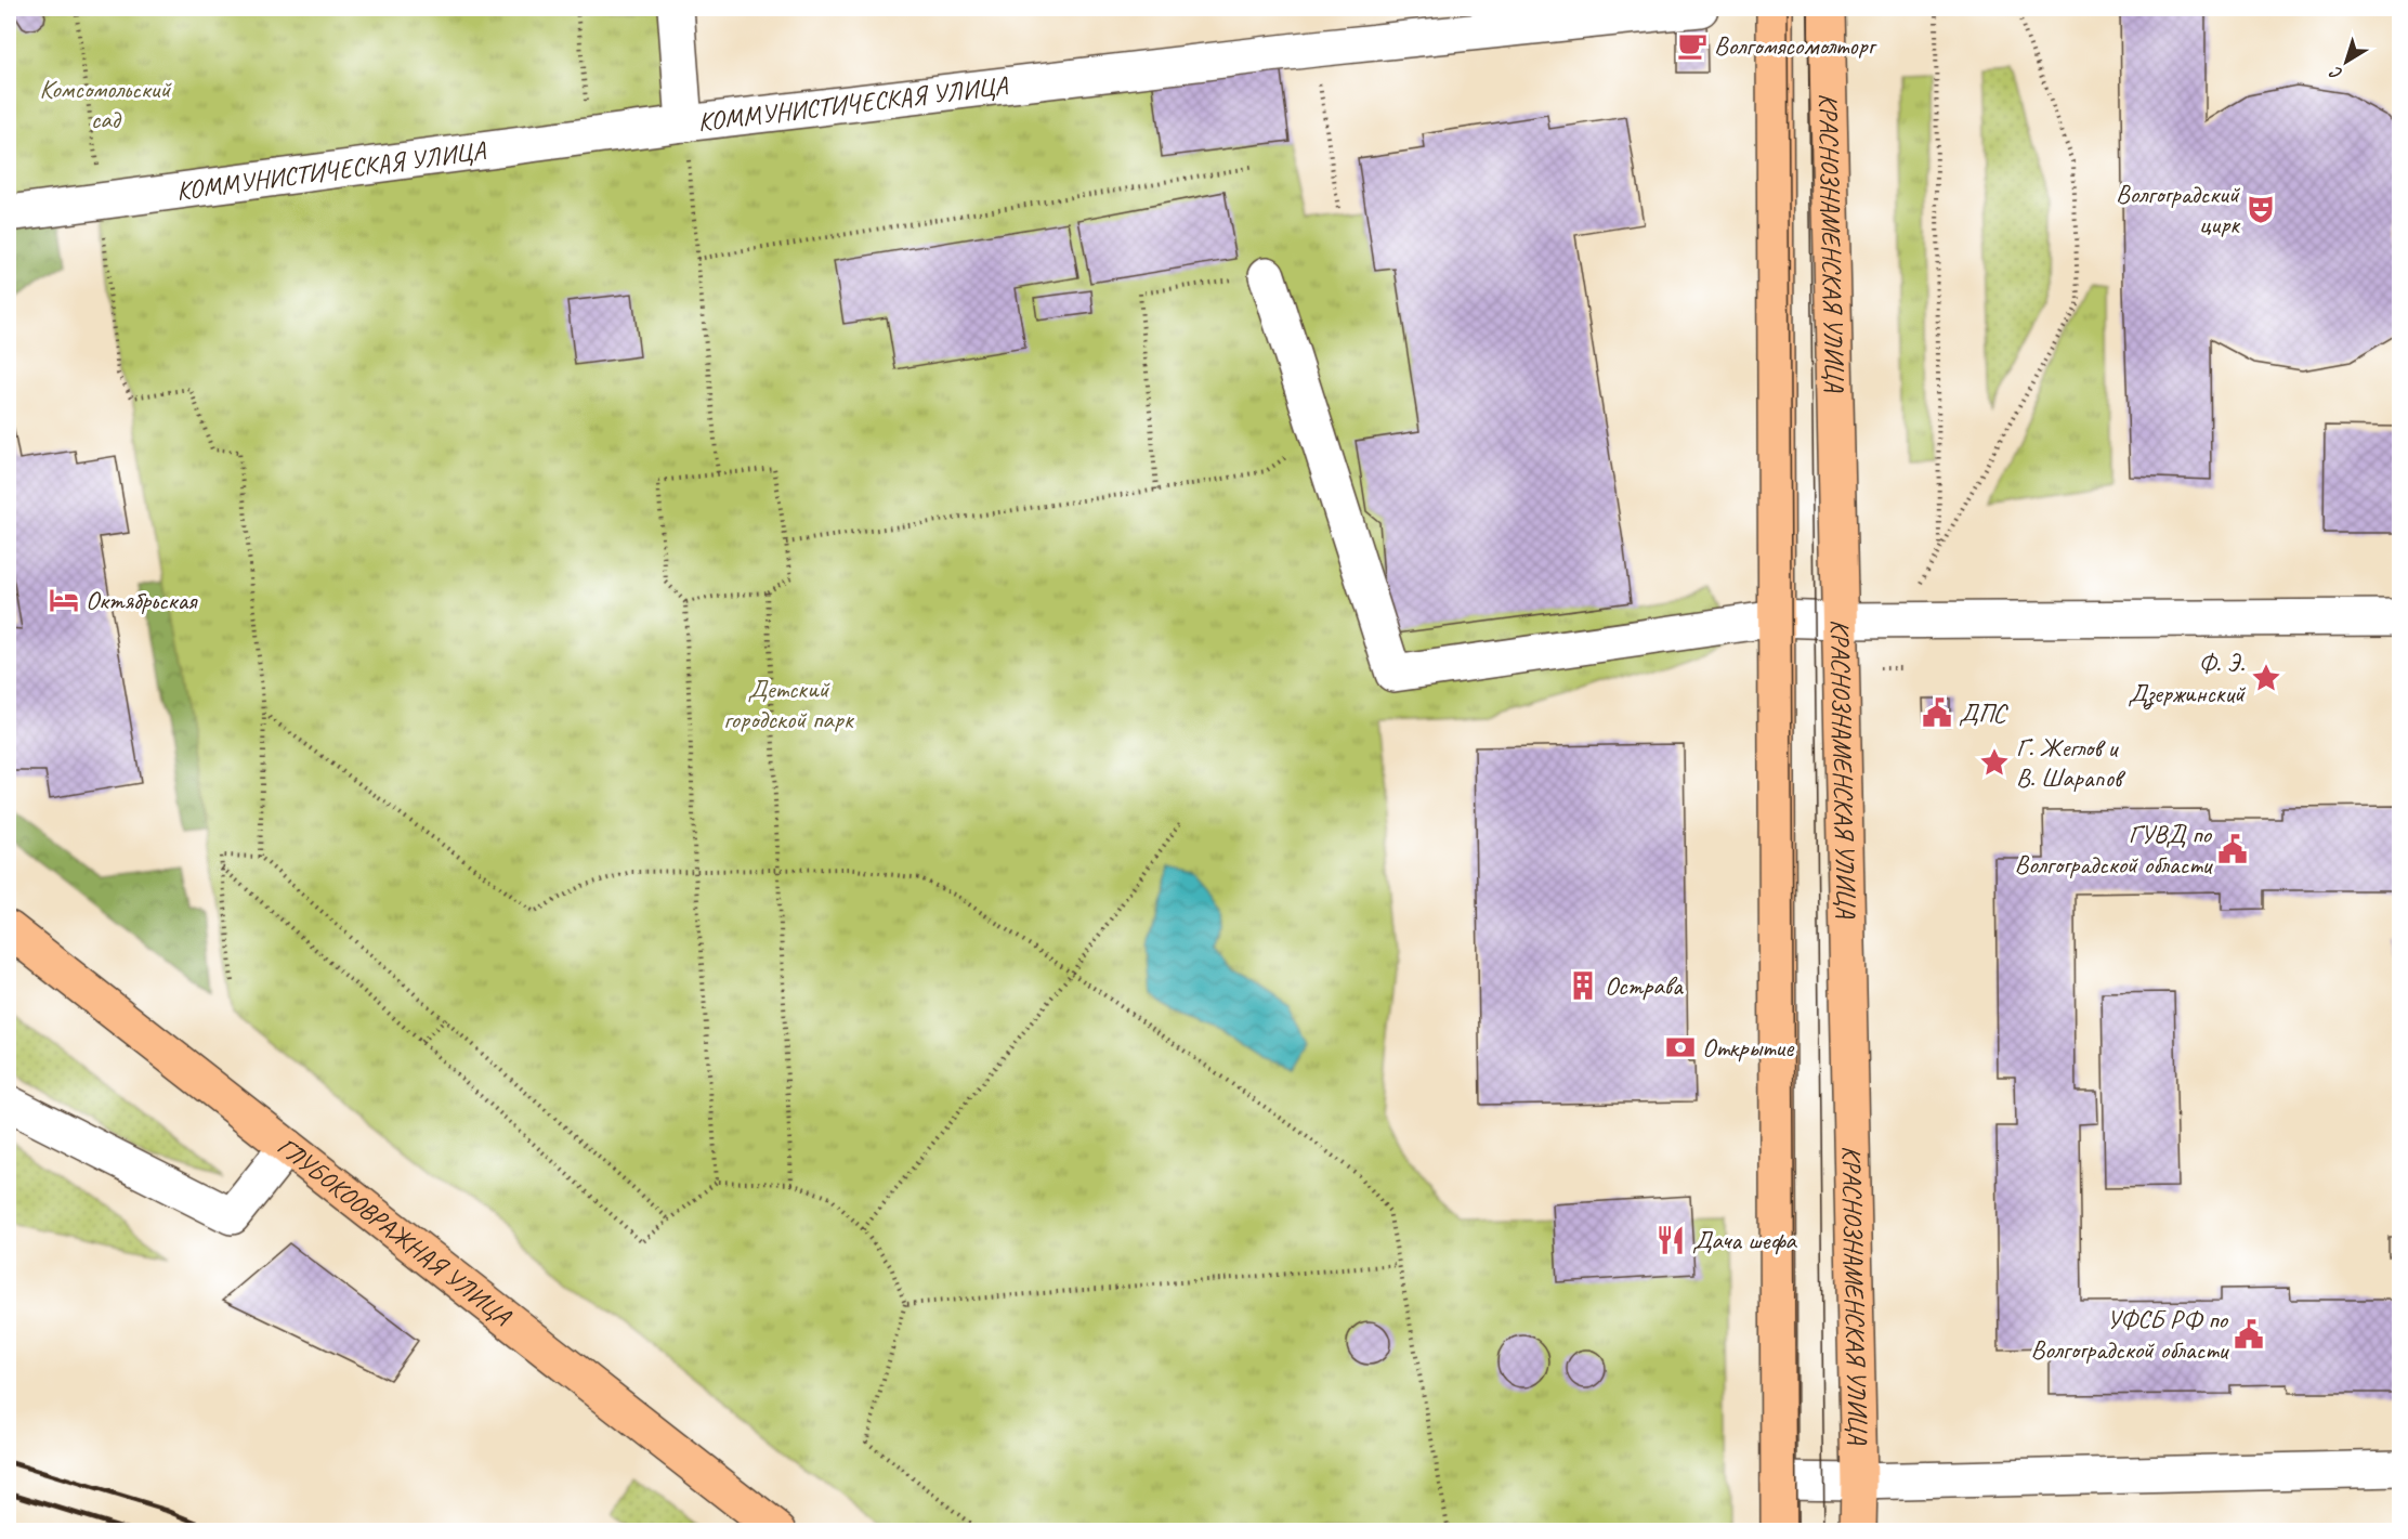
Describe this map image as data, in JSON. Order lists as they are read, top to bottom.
{
  "streets": {
    "main road": ["КРАСНОЗНАМЕНСКАЯ УЛИЦА", "ГЛУБОКООВРАЖНАЯ УЛИЦА"],
    "street": ["КОММУНИСТИЧЕСКАЯ УЛИЦА"]
  },
  "parks": ["Комсомольский сад", "Детский городской парк"],
  "places": {
    "cafe": ["Волгомясомолторг"],
    "theatre": ["Волгоградский цирк"],
    "hotel": ["Октябрьская"],
    "place": ["Ф. Э. Дзержинский", "Г. Жеглов и В. Шарапов"],
    "public building": ["ДПС", "ГУВД по Волгоградской области", "УФСБ РФ по Волгоградской области"],
    "building": ["Острава"],
    "bank": ["Открытие"],
    "restaurant": ["Дача шефа"]
  },
  "north": "bottom left"
}
